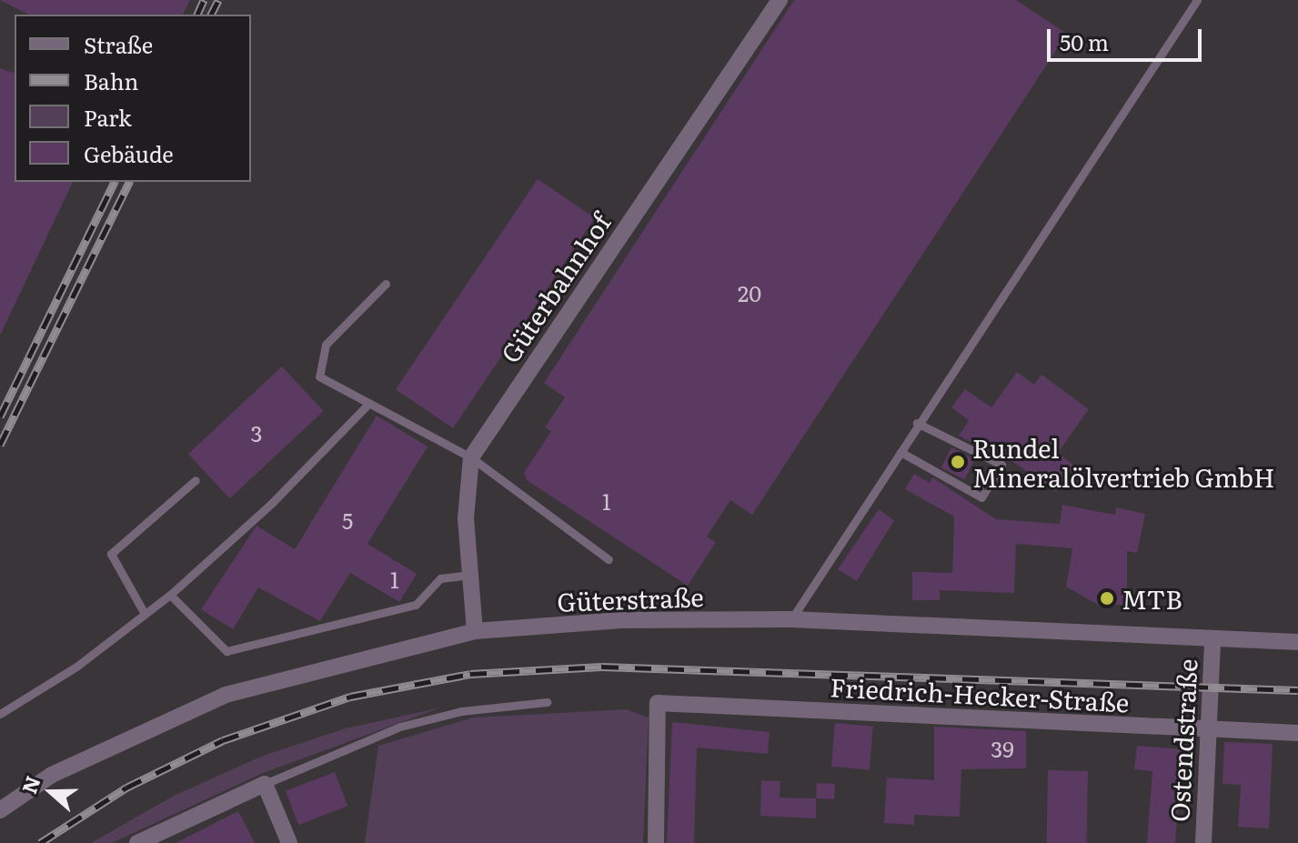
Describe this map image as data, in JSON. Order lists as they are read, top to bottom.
{
  "streets": {
    "street": [
      "Güterbahnhof",
      "Güterstraße",
      "Friedrich-Hecker-Straße",
      "Ostendstraße"
    ]
  },
  "crossings": [
    ["Güterbahnhof", "Güterstraße"],
    ["Güterstraße", "Ostendstraße"],
    ["Friedrich-Hecker-Straße", "Ostendstraße"]
  ],
  "places": ["Rundel Mineralölvertrieb GmbH", "MTB"],
  "house_numbers": [
    "20",
    "3",
    "1",
    "5",
    "1",
    "39"
  ],
  "legend": [
    "Straße",
    "Bahn",
    "Park",
    "Gebäude"
  ],
  "scale_bar": "50 m",
  "north": "left"
}
